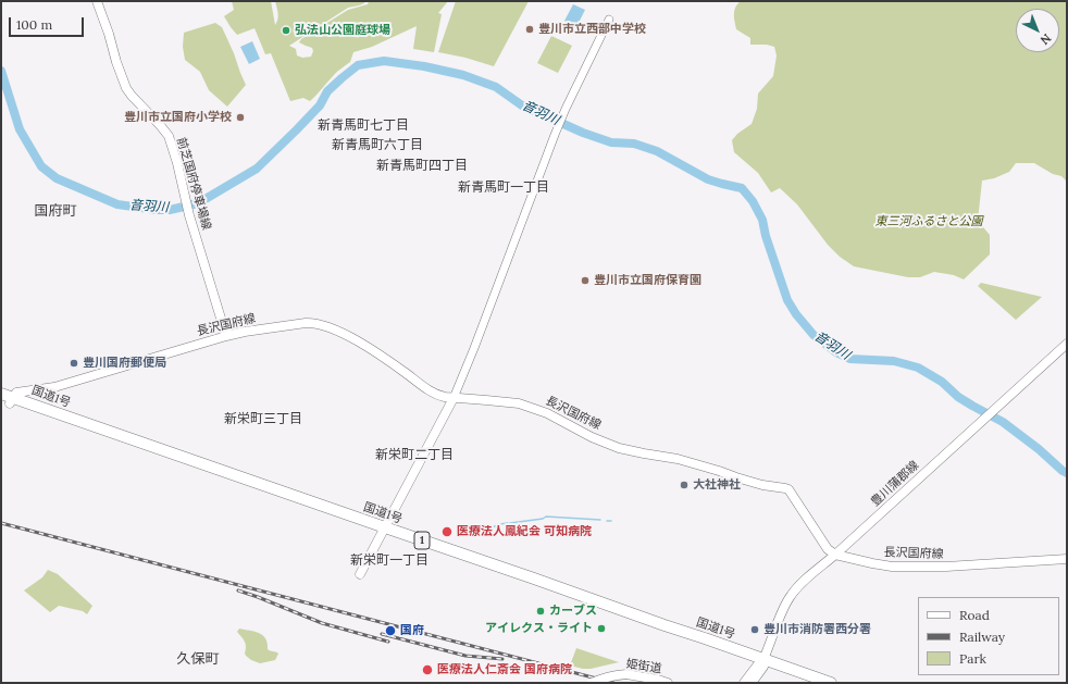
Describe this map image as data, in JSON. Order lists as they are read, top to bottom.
{
  "streets": {
    "highway": ["国道1号", "1"],
    "main road": [
      "前芝国府停車場線",
      "長沢国府線",
      "豊川蒲郡線",
      "姫街道"
    ]
  },
  "crossings": [
    ["前芝国府停車場線", "長沢国府線"],
    ["長沢国府線", "国道1号"],
    ["長沢国府線", "豊川蒲郡線"],
    ["国道1号", "豊川蒲郡線"]
  ],
  "districts": [
    "新青馬町七丁目",
    "新青馬町六丁目",
    "新青馬町四丁目",
    "新青馬町一丁目",
    "国府町",
    "新栄町三丁目",
    "新栄町二丁目",
    "新栄町一丁目",
    "久保町"
  ],
  "water": ["音羽川"],
  "parks": ["東三河ふるさと公園"],
  "places": [
    "豊川市立西部中学校",
    "弘法山公園庭球場",
    "豊川市立国府小学校",
    "豊川市立国府保育園",
    "豊川国府郵便局",
    "大社神社",
    "医療法人鳳紀会 可知病院",
    "カーブス",
    "アイレクス・ライト",
    "豊川市消防署西分署",
    "国府",
    "医療法人仁斎会 国府病院"
  ],
  "legend": ["Road", "Railway", "Park"],
  "scale_bar": "100 m",
  "north": "bottom right"
}
